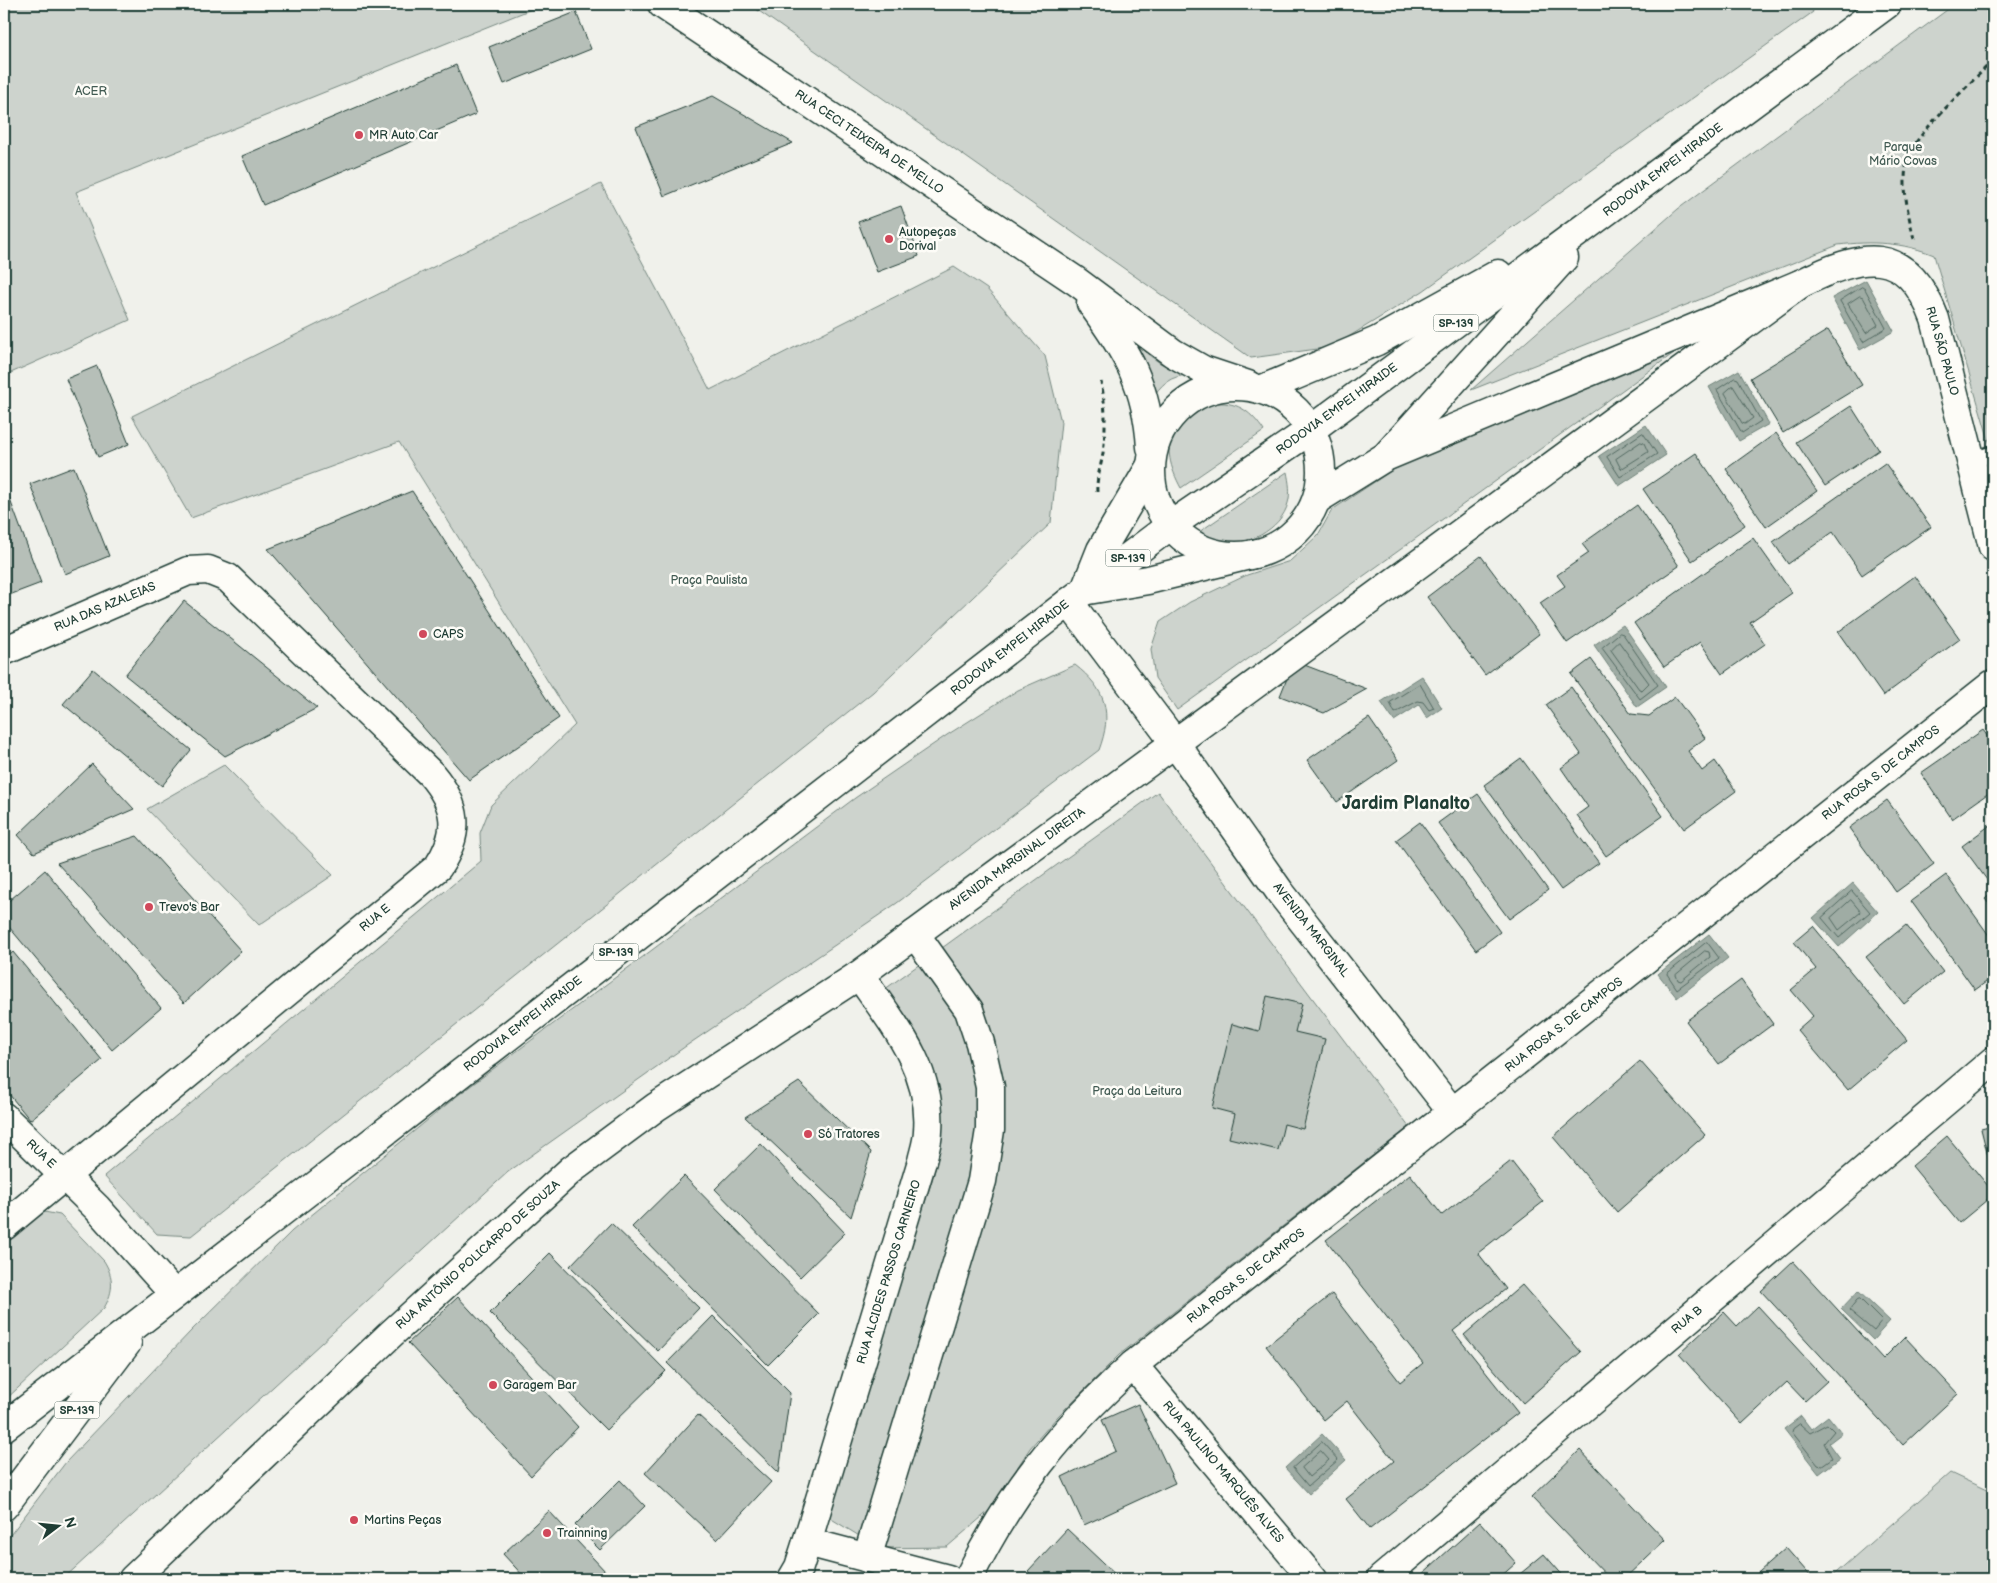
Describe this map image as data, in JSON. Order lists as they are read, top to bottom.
{
  "streets": {
    "street": [
      "RUA CECI TEIXEIRA DE MELLO",
      "RODOVIA EMPEI HIRAIDE",
      "SP-139",
      "RUA SÃO PAULO",
      "RUA DAS AZALEIAS",
      "RUA ROSA S. DE CAMPOS",
      "AVENIDA MARGINAL DIREITA",
      "RUA E",
      "AVENIDA MARGINAL",
      "RUA ANTÔNIO POLICARPO DE SOUZA",
      "RUA ALCIDES PASSOS CARNEIRO",
      "RUA B",
      "RUA PAULINO MARQUÊS ALVES"
    ]
  },
  "crossings": [
    ["RUA CECI TEIXEIRA DE MELLO", "RODOVIA EMPEI HIRAIDE"],
    ["RODOVIA EMPEI HIRAIDE", "AVENIDA MARGINAL"],
    ["RUA SÃO PAULO", "AVENIDA MARGINAL DIREITA"],
    ["RUA DAS AZALEIAS", "RUA E"],
    ["RUA ROSA S. DE CAMPOS", "AVENIDA MARGINAL"],
    ["RUA ROSA S. DE CAMPOS", "RUA PAULINO MARQUÊS ALVES"],
    ["AVENIDA MARGINAL DIREITA", "AVENIDA MARGINAL"],
    ["AVENIDA MARGINAL DIREITA", "RUA ANTÔNIO POLICARPO DE SOUZA"],
    ["AVENIDA MARGINAL DIREITA", "RUA ALCIDES PASSOS CARNEIRO"],
    ["RUA ANTÔNIO POLICARPO DE SOUZA", "RUA ALCIDES PASSOS CARNEIRO"]
  ],
  "districts": ["Jardim Planalto"],
  "parks": [
    "ACER",
    "Parque Mário Covas",
    "Praça Paulista",
    "Praça da Leitura"
  ],
  "places": [
    "MR Auto Car",
    "Autopeças Dorival",
    "CAPS",
    "Trevo's Bar",
    "Só Tratores",
    "Garagem Bar",
    "Martins Peças",
    "Trainning"
  ],
  "north": "right"
}
